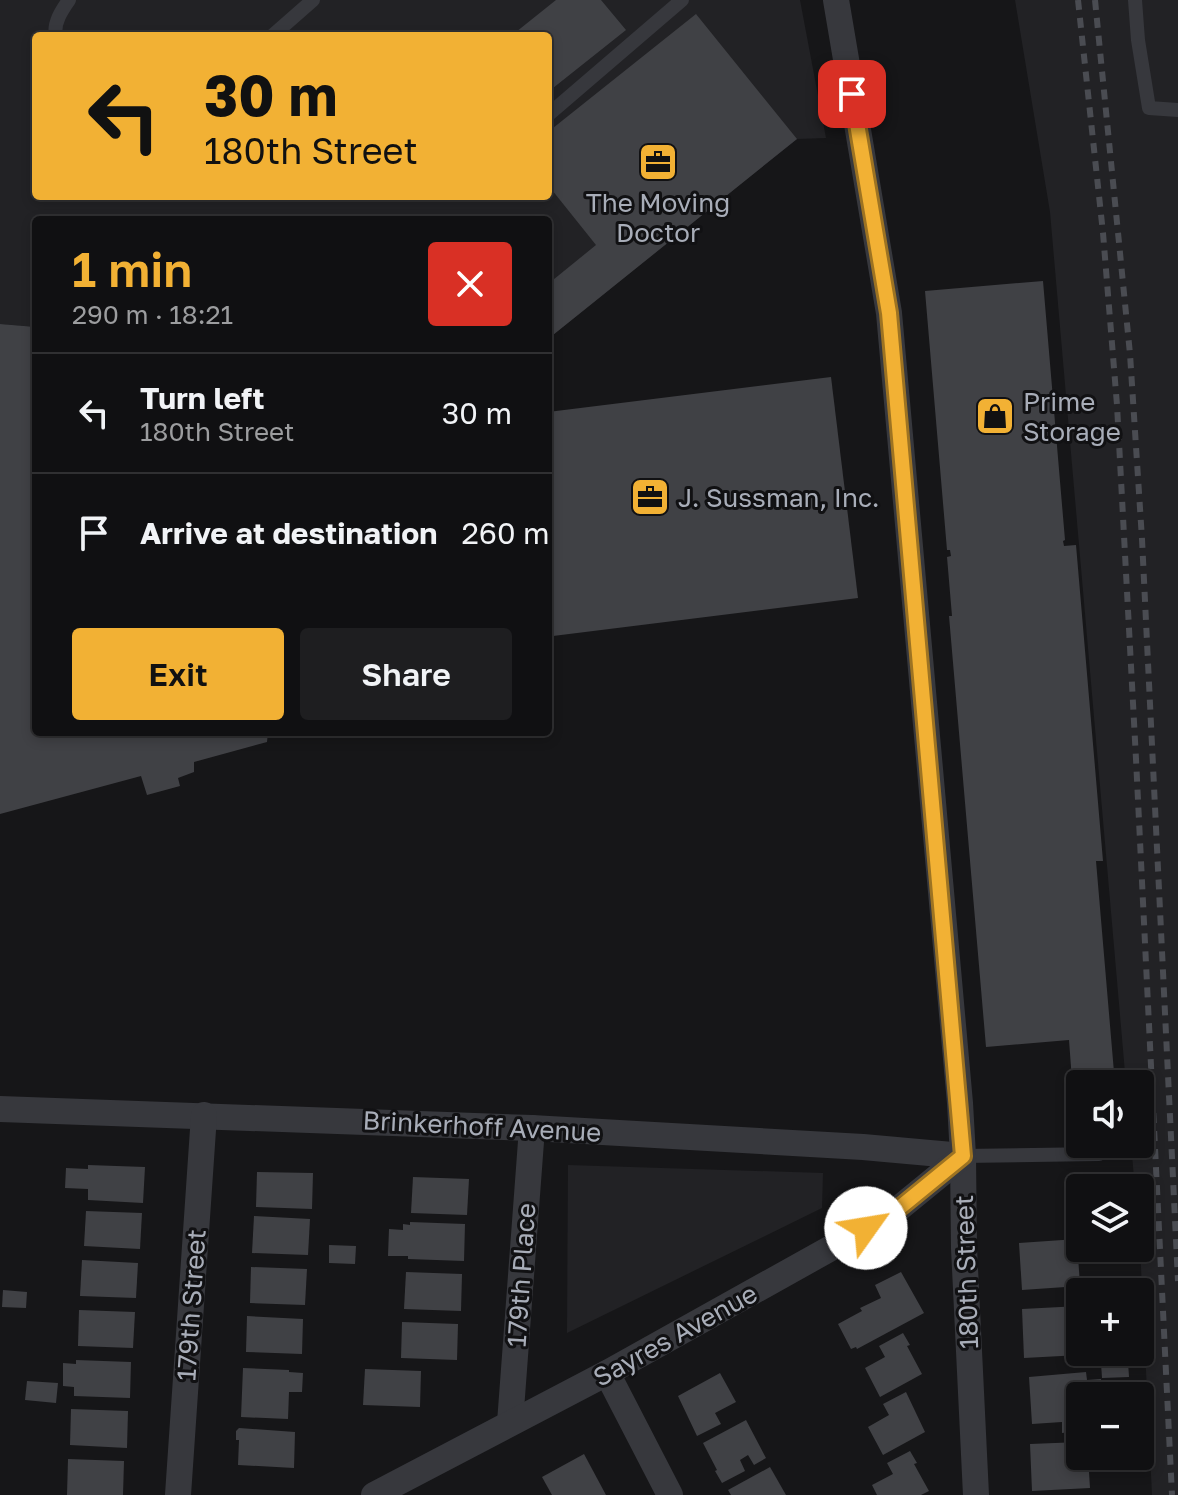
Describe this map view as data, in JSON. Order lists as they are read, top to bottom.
{
  "streets": {
    "street": [
      "Brinkerhoff Avenue",
      "180th Street",
      "179th Place",
      "179th Street",
      "Sayres Avenue"
    ]
  },
  "crossings": [
    ["Brinkerhoff Avenue", "180th Street"],
    ["Brinkerhoff Avenue", "179th Place"],
    ["Brinkerhoff Avenue", "179th Street"],
    ["Brinkerhoff Avenue", "Sayres Avenue"],
    ["180th Street", "Sayres Avenue"],
    ["179th Place", "Sayres Avenue"]
  ],
  "places": {
    "office": ["The Moving Doctor", "J. Sussman, Inc."],
    "shop": ["Prime Storage"]
  },
  "page": {
    "turn": ["30 m", "180th Street"],
    "heading": ["1 min", "290 m · 18:21"],
    "list": [
      {
        "name": "Turn left",
        "note": "180th Street",
        "value": "30 m"
      },
      {
        "name": "Arrive at destination",
        "value": "260 m"
      }
    ],
    "buttons": ["Exit", "Share"],
    "map_buttons": ["+", "−"]
  }
}
